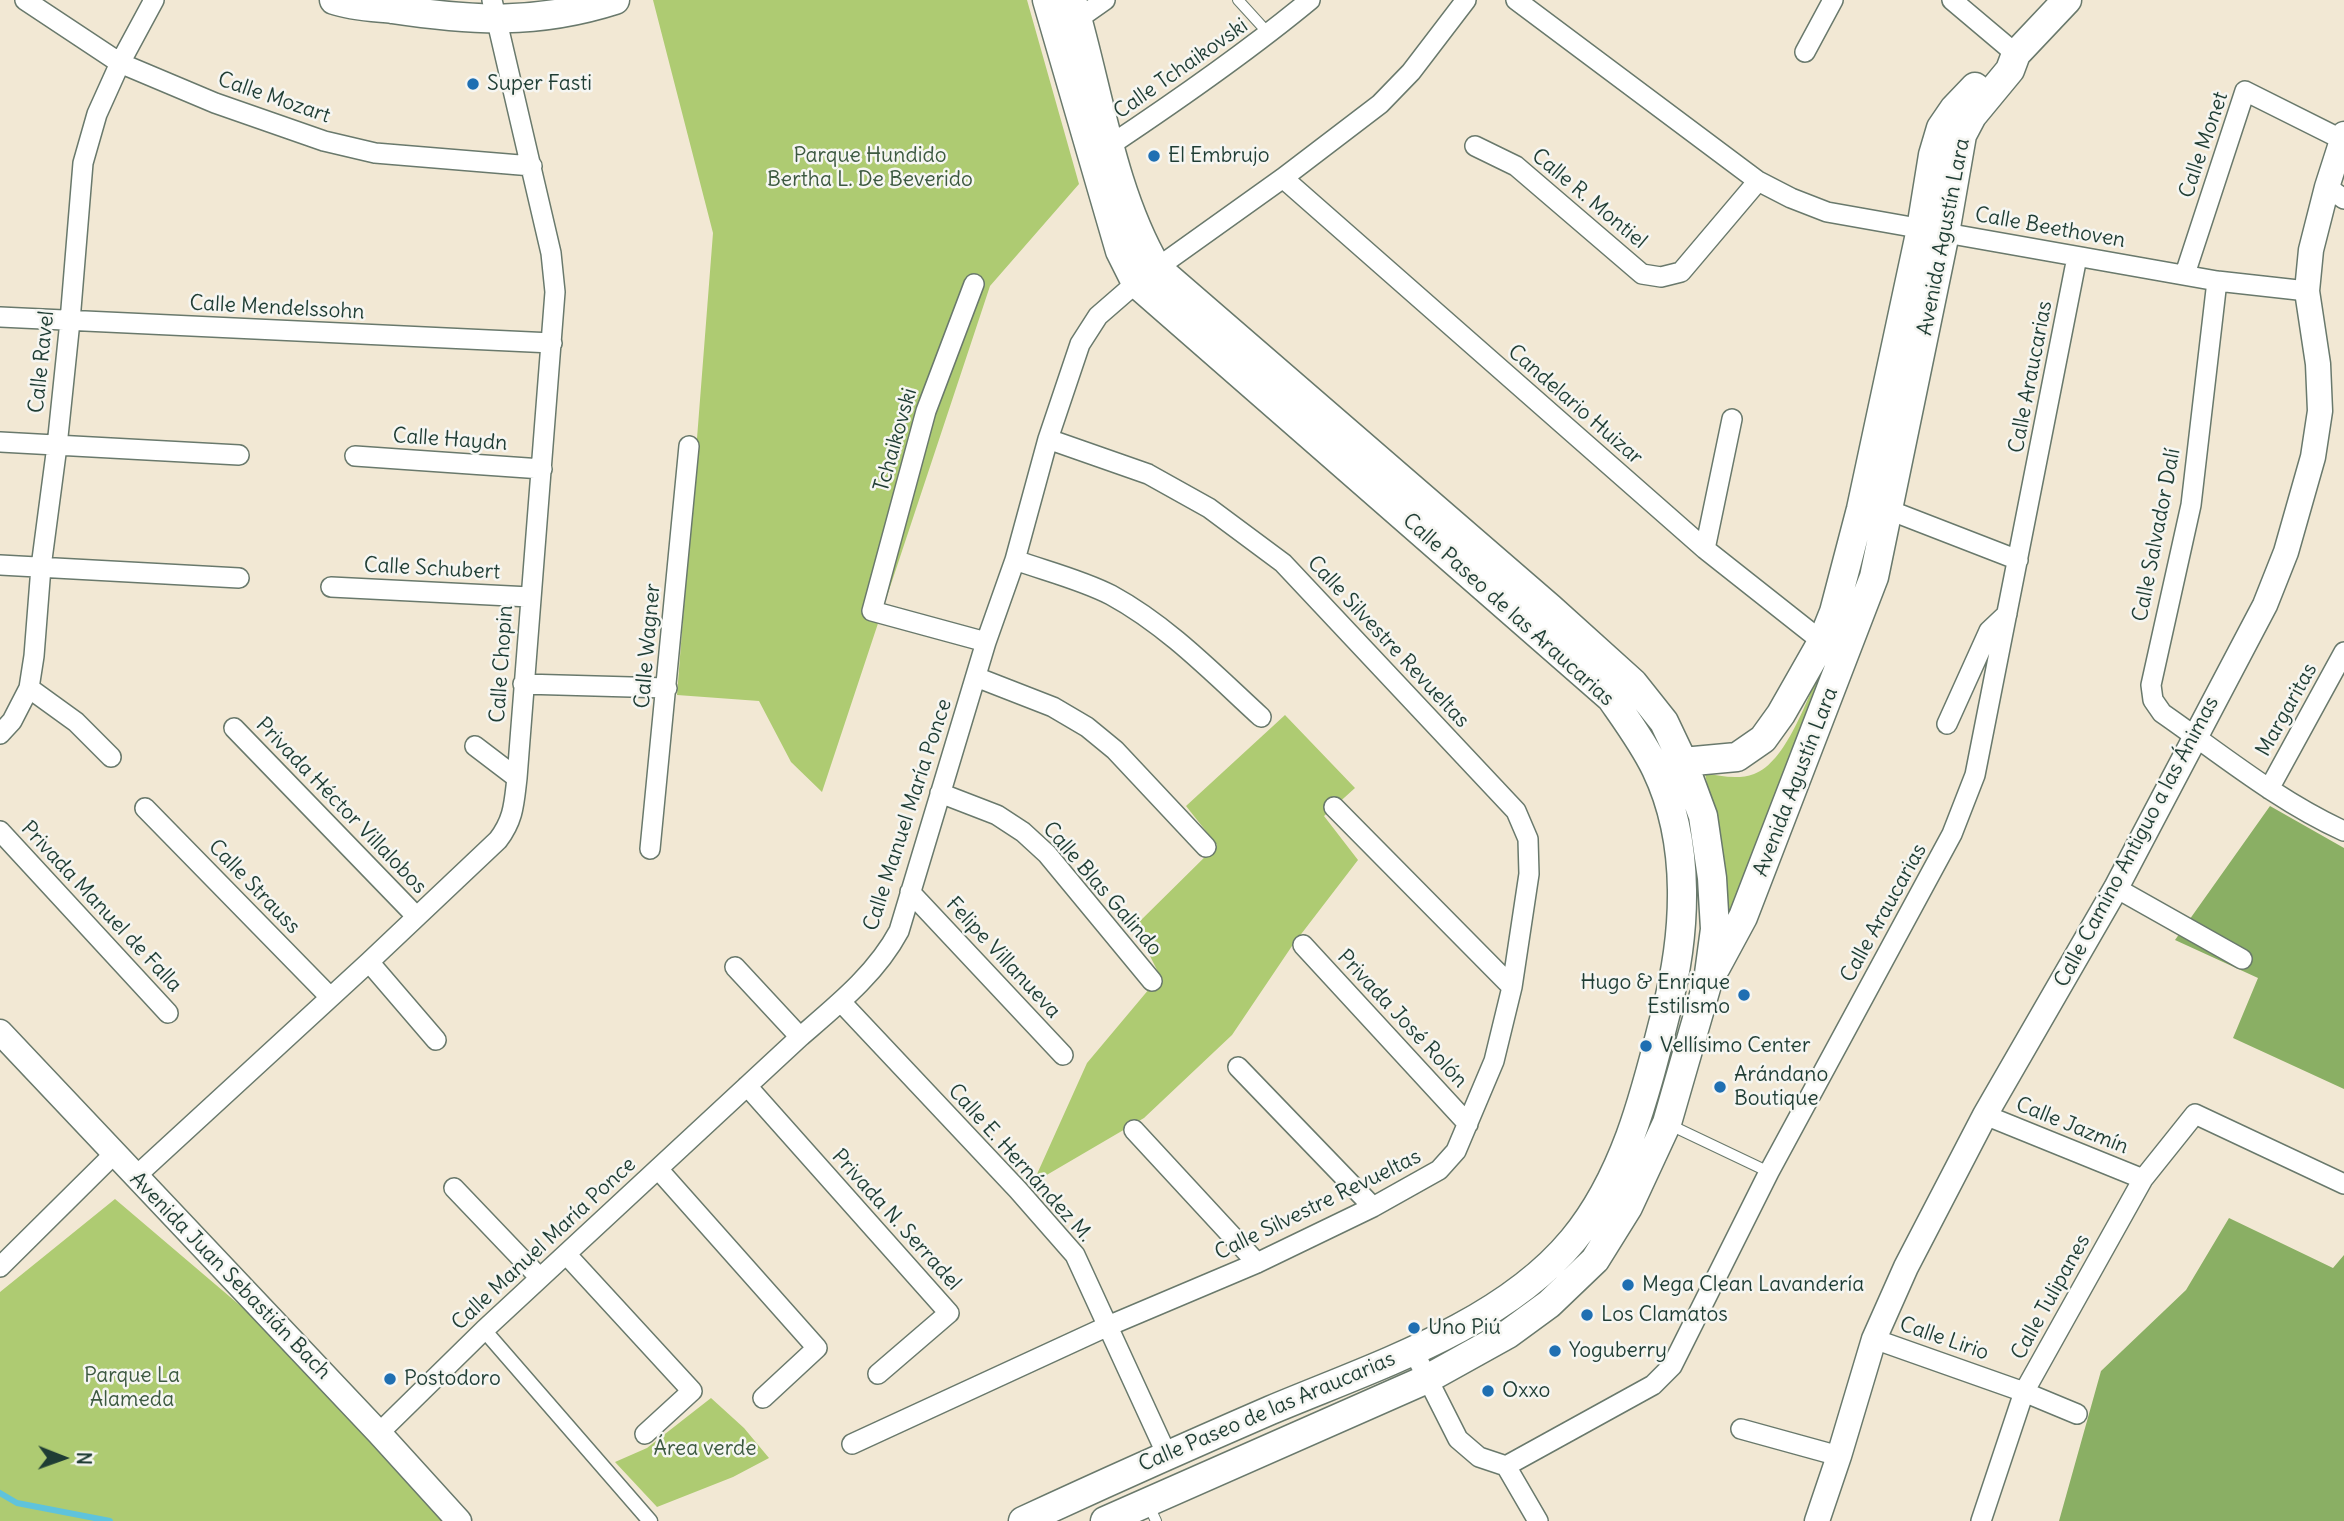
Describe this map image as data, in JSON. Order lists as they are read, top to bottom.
{
  "streets": {
    "main road": ["Avenida Agustín Lara", "Calle Paseo de las Araucarias"],
    "street": [
      "Calle Tchaikovski",
      "Calle Mozart",
      "Calle Monet",
      "Calle R. Montiel",
      "Calle Beethoven",
      "Calle Mendelssohn",
      "Calle Ravel",
      "Calle Araucarias",
      "Candelario Huizar",
      "Calle Haydn",
      "Tchaikovski",
      "Calle Salvador Dalí",
      "Calle Schubert",
      "Calle Silvestre Revueltas",
      "Calle Wagner",
      "Calle Chopin",
      "Margaritas",
      "Privada Héctor Villalobos",
      "Calle Manuel María Ponce",
      "Calle Camino Antiguo a las Ánimas",
      "Calle Strauss",
      "Calle Blas Galindo",
      "Privada Manuel de Falla",
      "Felipe Villanueva",
      "Privada José Rolón",
      "Calle Jazmín",
      "Calle E. Hernández M.",
      "Privada N. Serradel",
      "Avenida Juan Sebastián Bach",
      "Calle Tulipanes",
      "Calle Lirio"
    ]
  },
  "crossings": [
    ["Calle Tchaikovski", "Calle Paseo de las Araucarias"],
    ["Calle Mozart", "Calle Ravel"],
    ["Calle Mozart", "Calle Chopin"],
    ["Calle Monet", "Calle Beethoven"],
    ["Calle Monet", "Calle Camino Antiguo a las Ánimas"],
    ["Calle R. Montiel", "Calle Beethoven"],
    ["Calle Beethoven", "Avenida Agustín Lara"],
    ["Calle Beethoven", "Calle Araucarias"],
    ["Calle Beethoven", "Calle Salvador Dalí"],
    ["Calle Beethoven", "Calle Camino Antiguo a las Ánimas"],
    ["Avenida Agustín Lara", "Candelario Huizar"],
    ["Avenida Agustín Lara", "Calle Paseo de las Araucarias"],
    ["Calle Mendelssohn", "Calle Ravel"],
    ["Calle Mendelssohn", "Calle Chopin"],
    ["Candelario Huizar", "Calle Manuel María Ponce"],
    ["Calle Haydn", "Calle Chopin"],
    ["Tchaikovski", "Calle Manuel María Ponce"],
    ["Calle Salvador Dalí", "Margaritas"],
    ["Calle Salvador Dalí", "Calle Camino Antiguo a las Ánimas"],
    ["Calle Schubert", "Calle Chopin"],
    ["Calle Paseo de las Araucarias", "Calle Manuel María Ponce"],
    ["Calle Paseo de las Araucarias", "Calle E. Hernández M."],
    ["Calle Silvestre Revueltas", "Calle Manuel María Ponce"],
    ["Calle Silvestre Revueltas", "Privada José Rolón"],
    ["Calle Silvestre Revueltas", "Calle E. Hernández M."],
    ["Calle Chopin", "Privada Héctor Villalobos"],
    ["Calle Chopin", "Calle Strauss"],
    ["Calle Chopin", "Avenida Juan Sebastián Bach"],
    ["Calle Manuel María Ponce", "Calle Blas Galindo"],
    ["Calle Manuel María Ponce", "Felipe Villanueva"],
    ["Calle Manuel María Ponce", "Calle E. Hernández M."],
    ["Calle Manuel María Ponce", "Privada N. Serradel"],
    ["Calle Manuel María Ponce", "Avenida Juan Sebastián Bach"],
    ["Calle Camino Antiguo a las Ánimas", "Calle Jazmín"],
    ["Calle Camino Antiguo a las Ánimas", "Calle Lirio"],
    ["Calle Jazmín", "Calle Tulipanes"],
    ["Calle Tulipanes", "Calle Lirio"]
  ],
  "parks": ["Parque Hundido Bertha L. De Beverido", "Parque La Alameda", "Área verde"],
  "places": [
    "Super Fasti",
    "El Embrujo",
    "Hugo & Enrique Estilismo",
    "Vellísimo Center",
    "Arándano Boutique",
    "Mega Clean Lavandería",
    "Los Clamatos",
    "Uno Piú",
    "Yoguberry",
    "Postodoro",
    "Oxxo"
  ],
  "north": "right"
}
